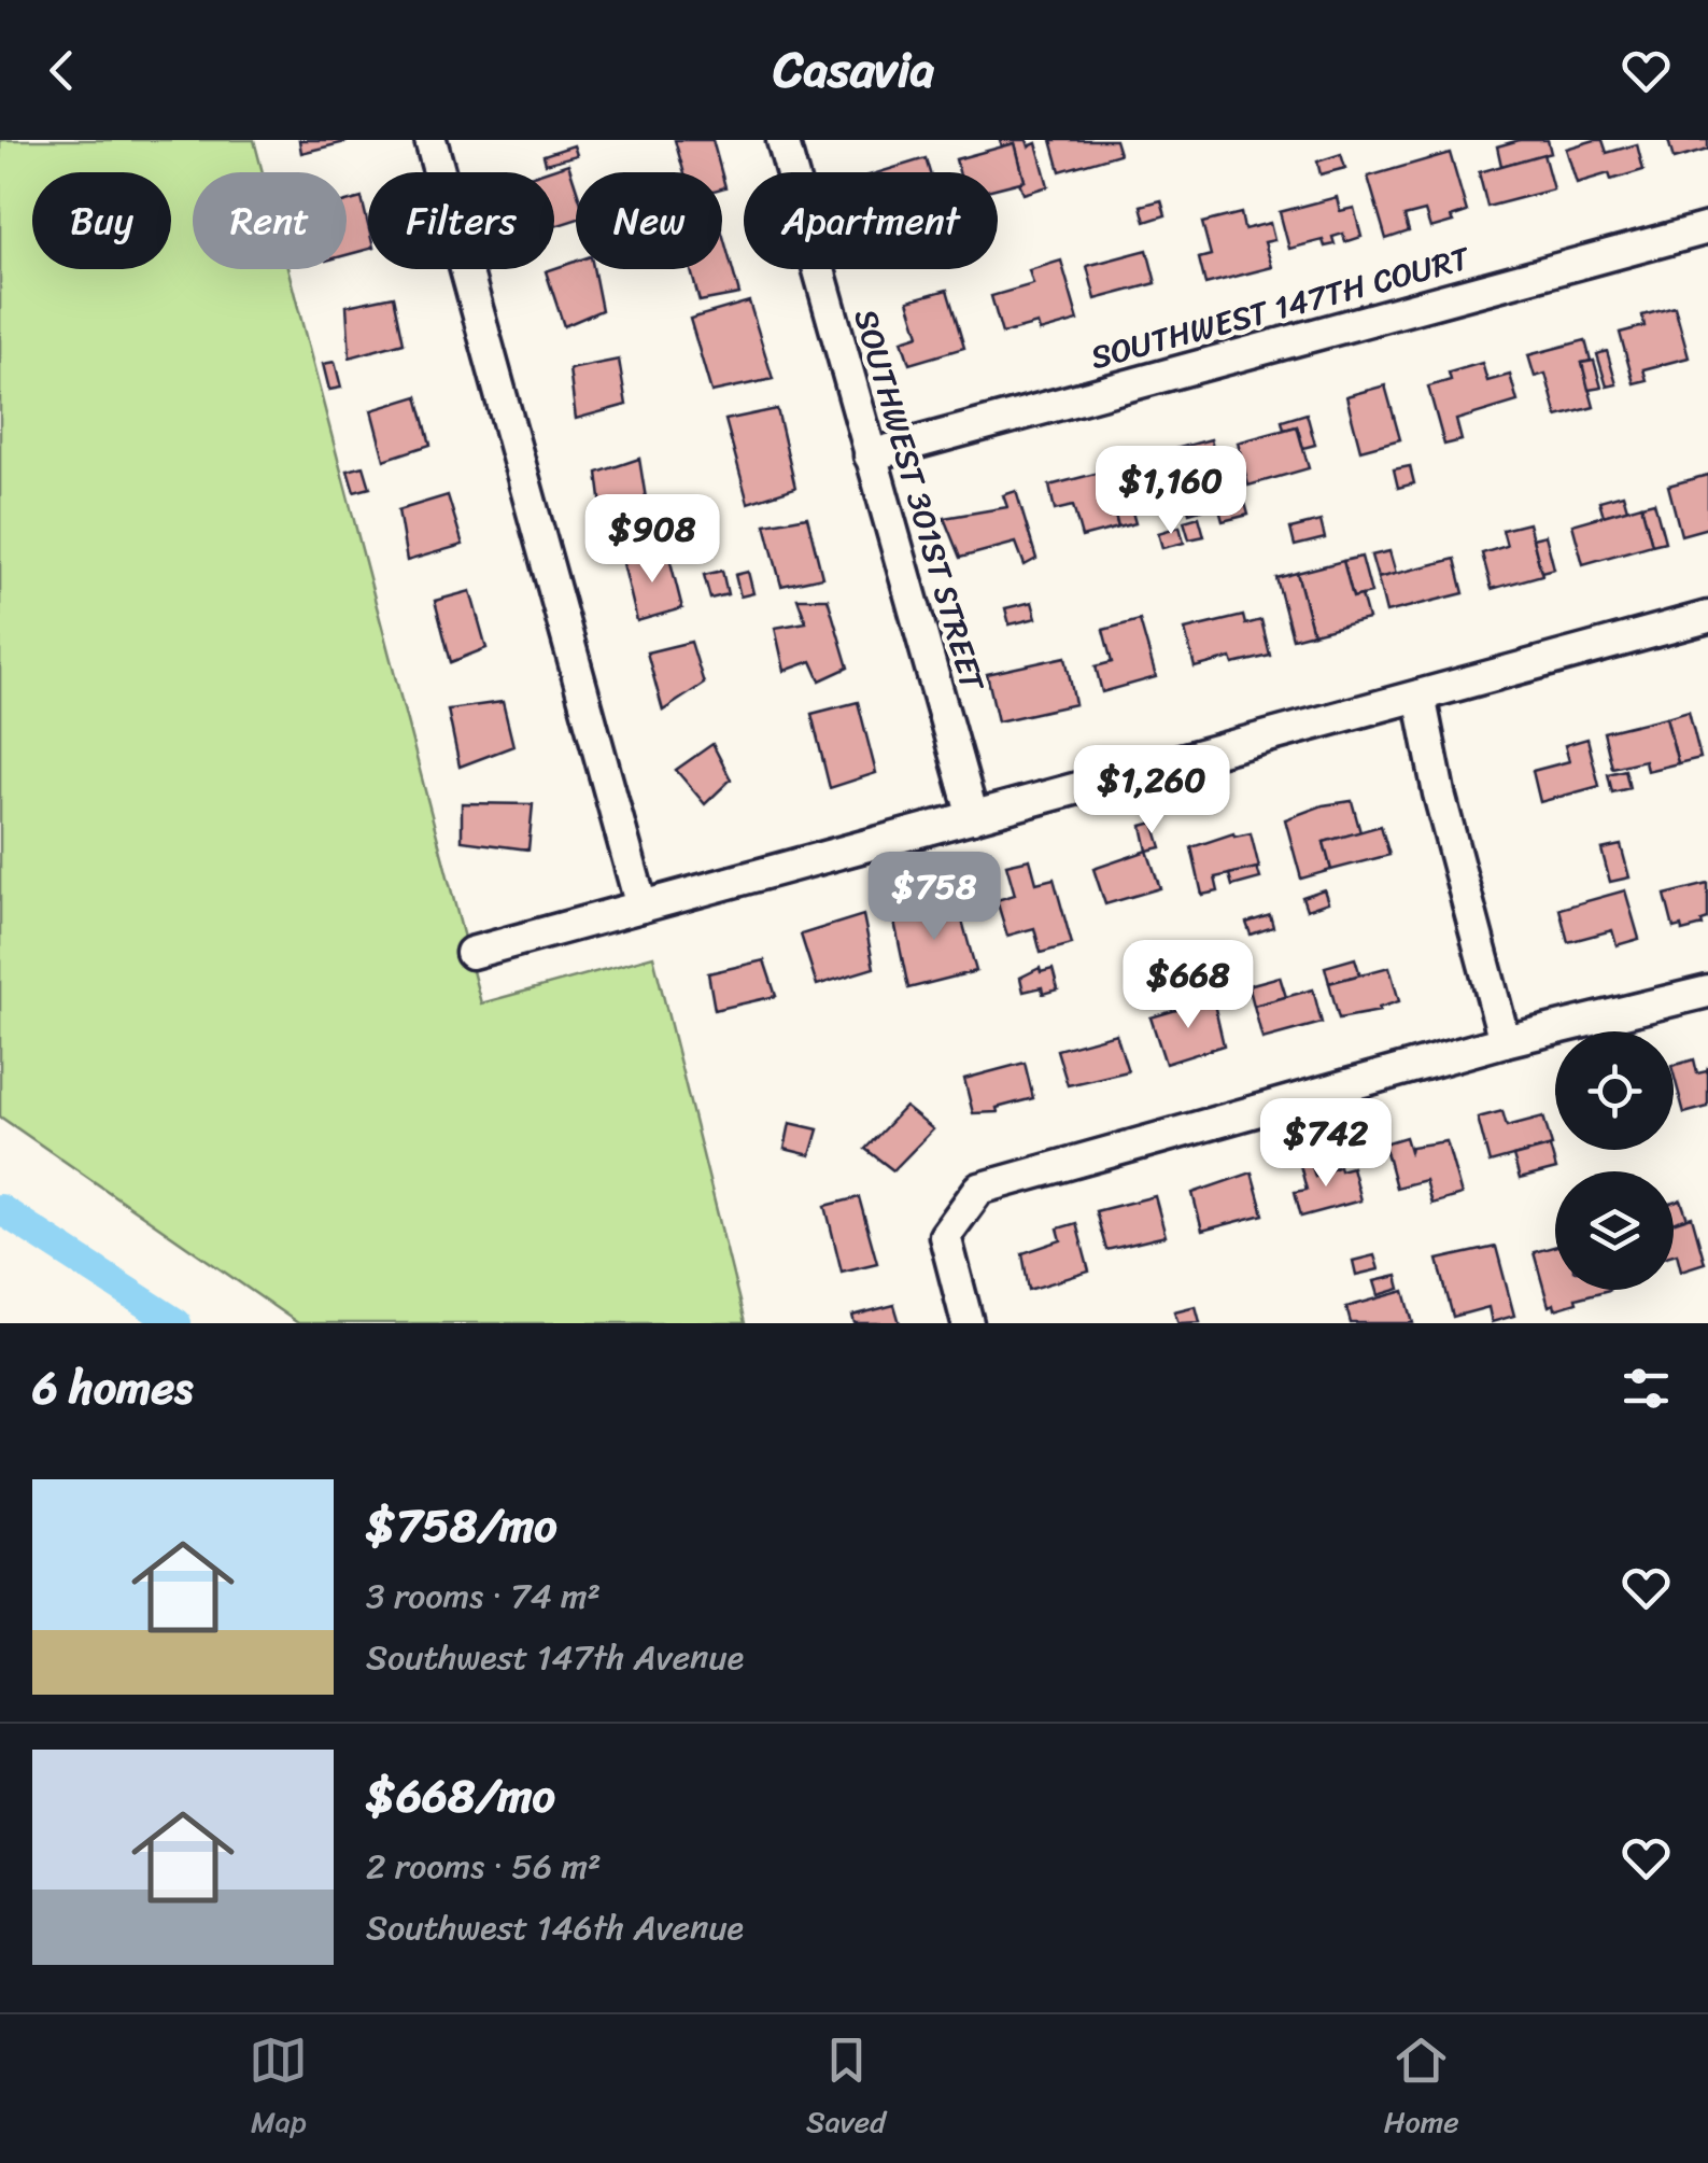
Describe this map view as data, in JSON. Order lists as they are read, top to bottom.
{
  "streets": {
    "street": ["SOUTHWEST 147TH COURT", "SOUTHWEST 301ST STREET"]
  },
  "crossings": [
    ["SOUTHWEST 147TH COURT", "SOUTHWEST 301ST STREET"]
  ],
  "page": {
    "header": "Casavia",
    "chip": [
      "Buy",
      "Rent",
      "Filters",
      "New",
      "Apartment"
    ],
    "price": [
      "$1,160",
      "$908",
      "$1,260",
      "$758",
      "$668",
      "$742"
    ],
    "heading": "6 homes",
    "list": [
      {
        "name": "$758/mo",
        "note": "3 rooms · 74 m² · Southwest 147th Avenue"
      },
      {
        "name": "$668/mo",
        "note": "2 rooms · 56 m² · Southwest 146th Avenue"
      }
    ],
    "tabs": ["Map", "Saved", "Home"]
  }
}
